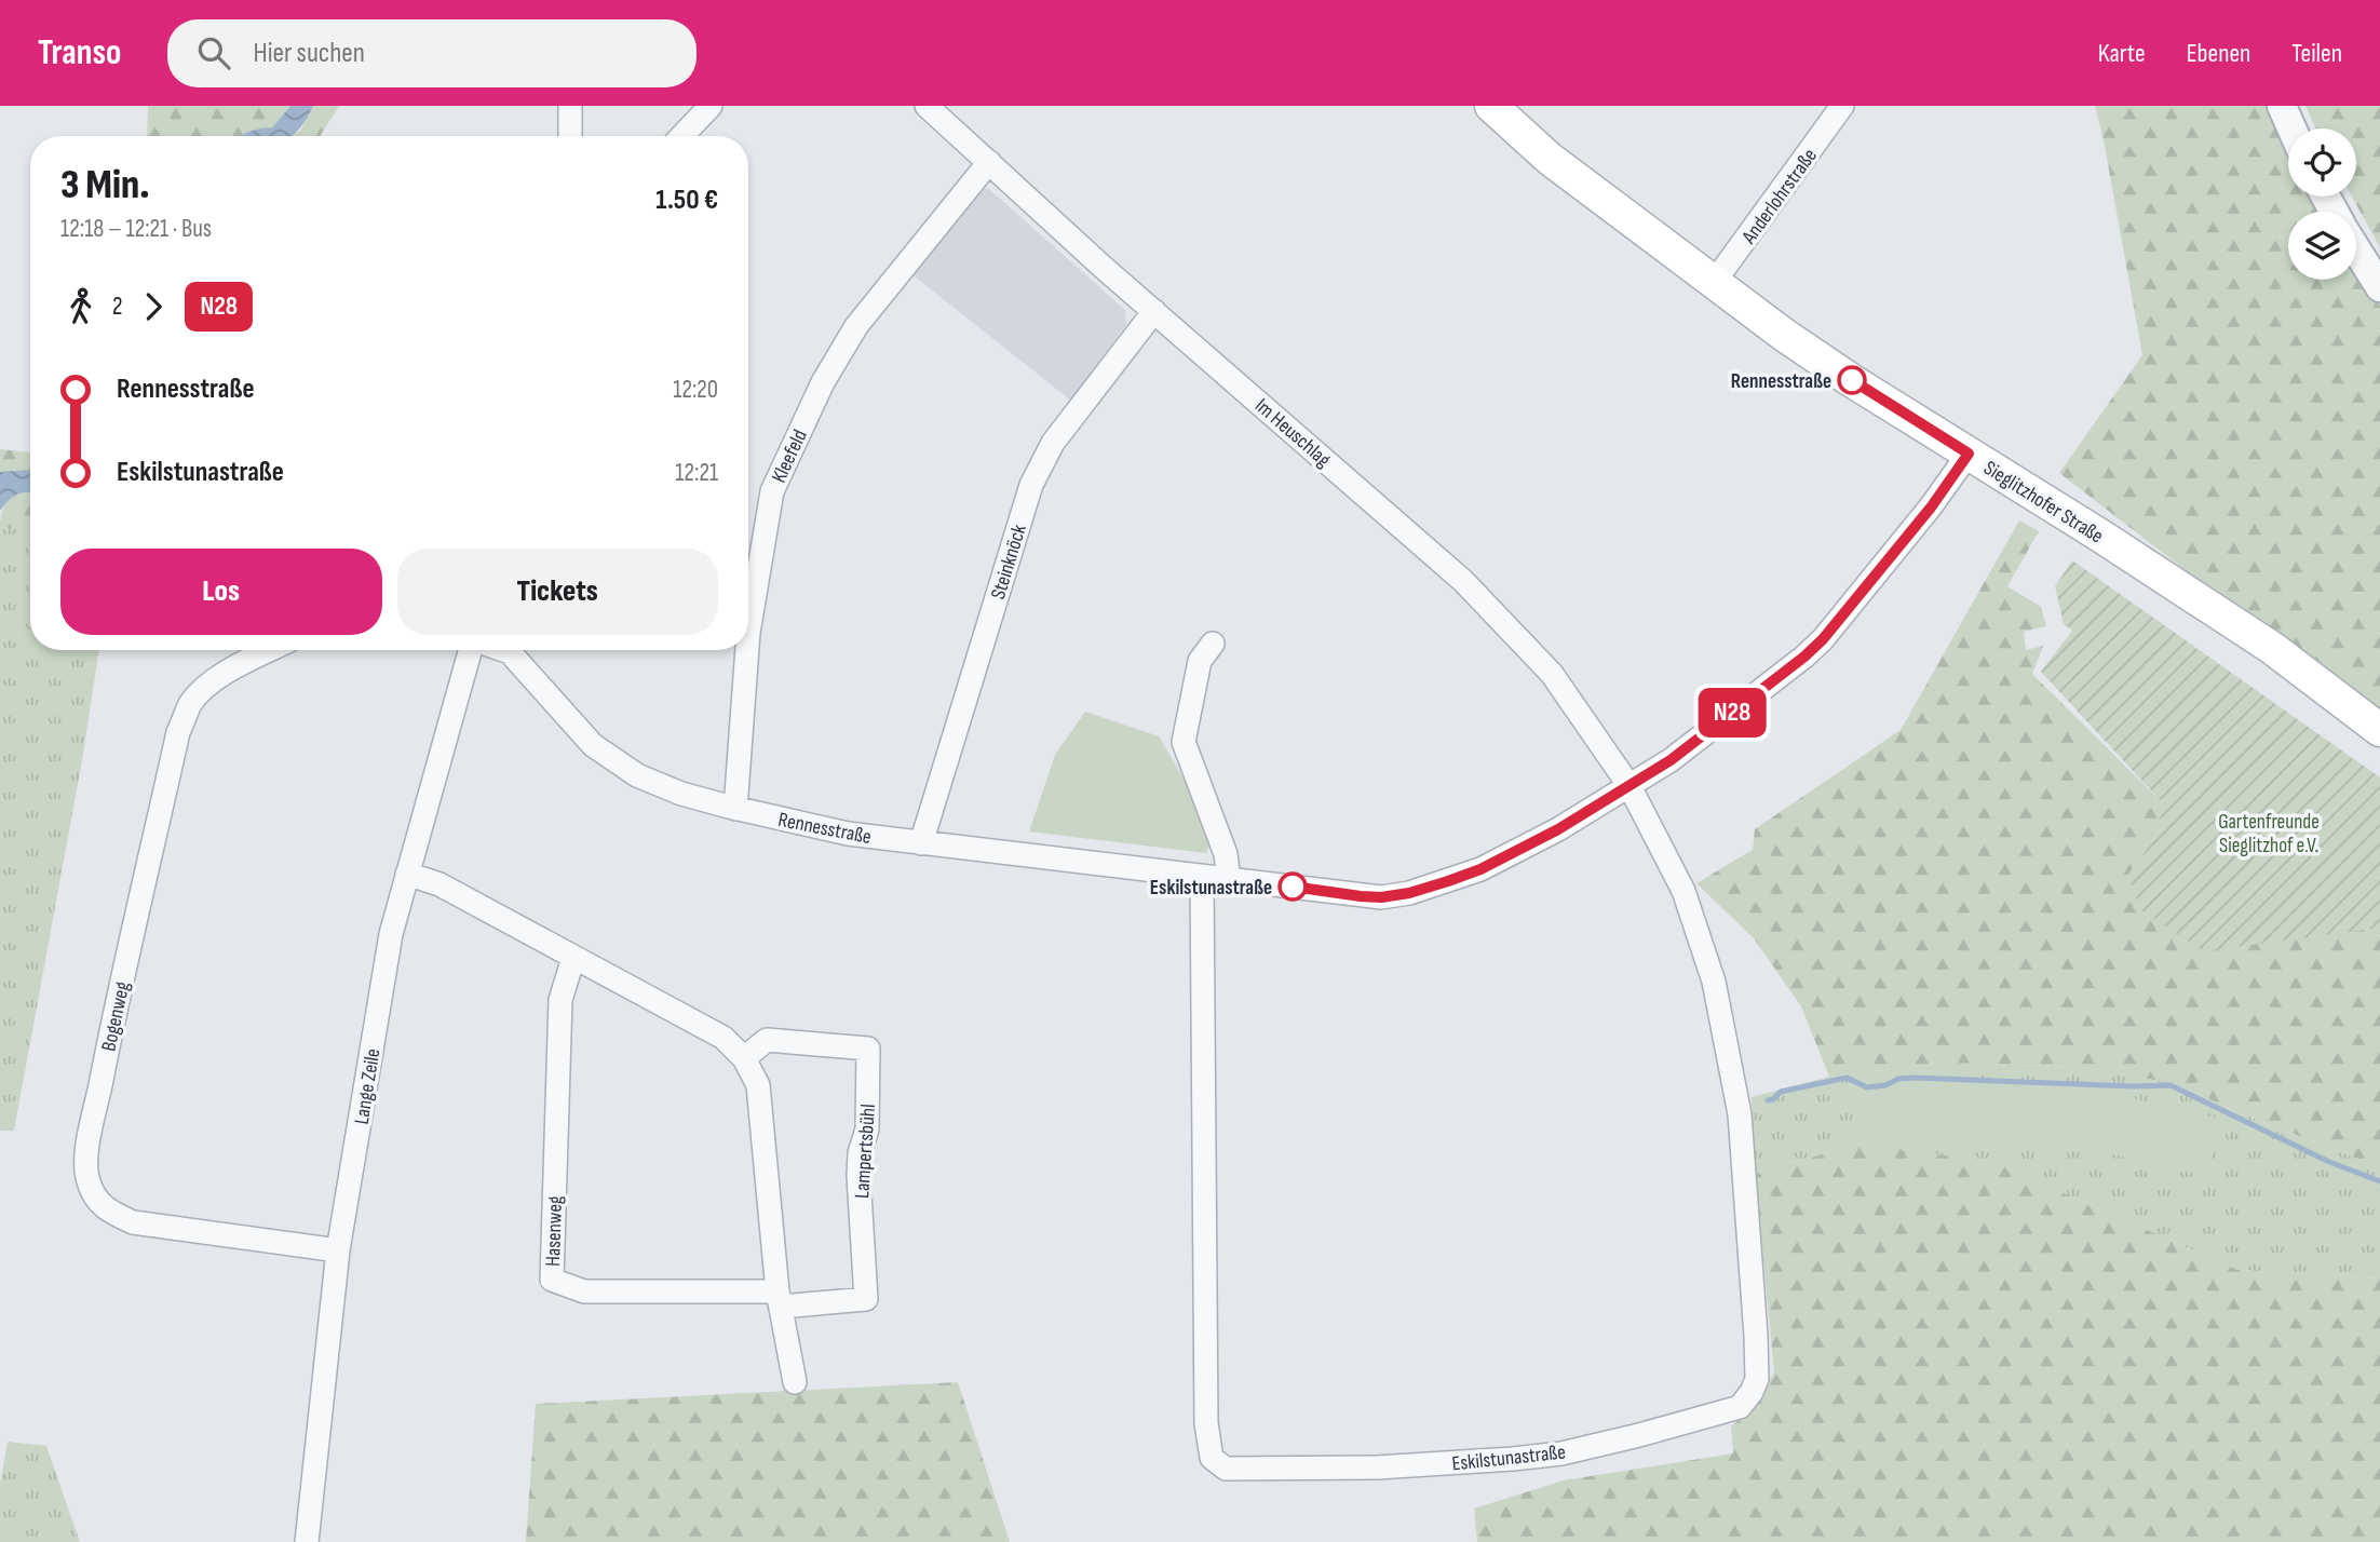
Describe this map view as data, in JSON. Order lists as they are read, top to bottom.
{
  "streets": {
    "main road": ["Sieglitzhofer Straße"],
    "street": [
      "Anderlohrstraße",
      "Im Heuschlag",
      "Kleefeld",
      "Steinknöck",
      "Rennesstraße",
      "Bogenweg",
      "Lange Zeile",
      "Lampertsbühl",
      "Hasenweg",
      "Eskilstunastraße"
    ]
  },
  "crossings": [
    ["Anderlohrstraße", "Sieglitzhofer Straße"],
    ["Im Heuschlag", "Kleefeld"],
    ["Im Heuschlag", "Steinknöck"],
    ["Im Heuschlag", "Rennesstraße"],
    ["Im Heuschlag", "Eskilstunastraße"],
    ["Kleefeld", "Rennesstraße"],
    ["Sieglitzhofer Straße", "Rennesstraße"],
    ["Steinknöck", "Rennesstraße"],
    ["Rennesstraße", "Eskilstunastraße"],
    ["Bogenweg", "Lange Zeile"],
    ["Lampertsbühl", "Hasenweg"]
  ],
  "parks": ["Gartenfreunde Sieglitzhof e.V."],
  "places": ["Rennesstraße", "Eskilstunastraße"],
  "lines": ["bus line N28"],
  "page": {
    "header": "Transo",
    "search": "Hier suchen",
    "nav": ["Karte", "Ebenen", "Teilen"],
    "on_map": "N28",
    "heading": ["3 Min.", "12:18 – 12:21 · Bus", "1.50 €"],
    "legs": ["2", "N28"],
    "list": [
      {
        "name": "Rennesstraße",
        "value": "12:20"
      },
      {
        "name": "Eskilstunastraße",
        "value": "12:21"
      }
    ],
    "buttons": ["Los", "Tickets"]
  }
}
